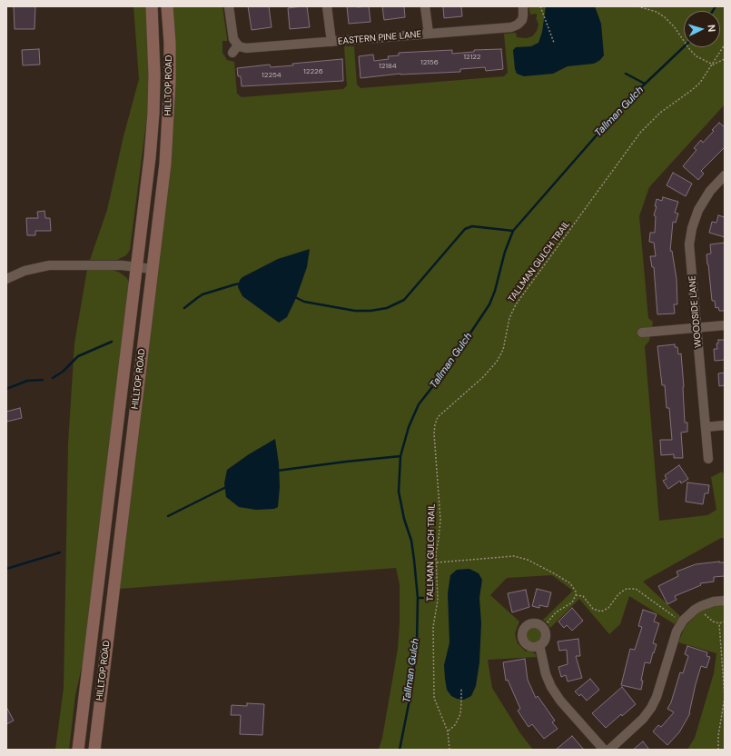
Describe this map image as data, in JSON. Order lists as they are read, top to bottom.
{
  "streets": {
    "main road": ["HILLTOP ROAD"],
    "street": ["EASTERN PINE LANE", "WOODSIDE LANE"],
    "path": ["TALLMAN GULCH TRAIL"]
  },
  "water": ["Tallman Gulch"],
  "house_numbers": [
    "12122",
    "12156",
    "12184",
    "12226",
    "12254"
  ],
  "north": "right"
}
